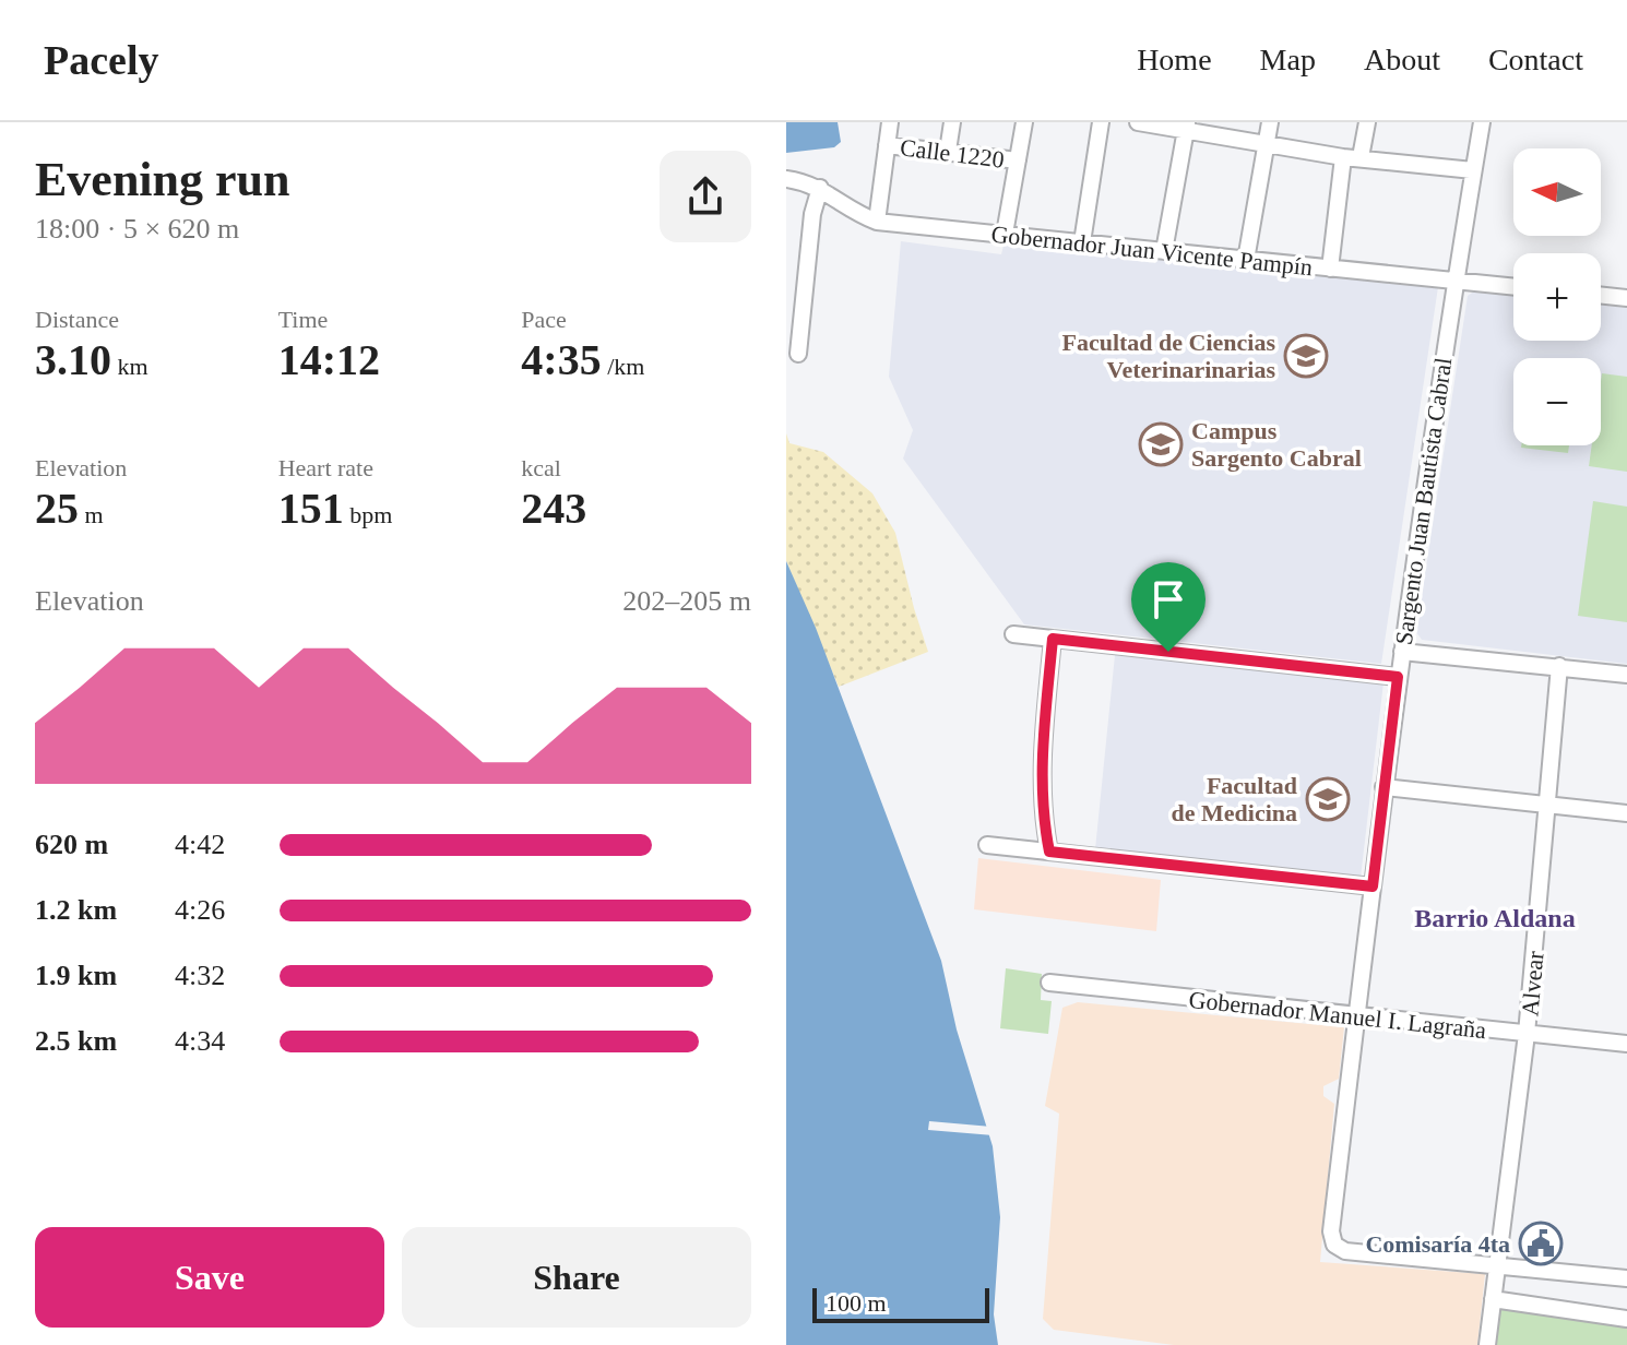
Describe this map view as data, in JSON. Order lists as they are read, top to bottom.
{
  "streets": {
    "street": [
      "Calle 1220",
      "Gobernador Juan Vicente Pampín",
      "Sargento Juan Bautista Cabral",
      "Alvear",
      "Gobernador Manuel I. Lagraña"
    ]
  },
  "crossings": [
    ["Gobernador Juan Vicente Pampín", "Sargento Juan Bautista Cabral"],
    ["Sargento Juan Bautista Cabral", "Alvear"],
    ["Sargento Juan Bautista Cabral", "Gobernador Manuel I. Lagraña"],
    ["Alvear", "Gobernador Manuel I. Lagraña"]
  ],
  "districts": ["Barrio Aldana"],
  "places": {
    "school or university": ["Facultad de Ciencias Veterinarinarias", "Campus Sargento Cabral", "Facultad de Medicina"],
    "public building": ["Comisaría 4ta"]
  },
  "scale_bar": "100 m",
  "north": "left",
  "page": {
    "header": "Pacely",
    "nav": [
      "Home",
      "Map",
      "About",
      "Contact"
    ],
    "heading": ["Evening run", "18:00 · 5 × 620 m"],
    "map_buttons": ["+", "−"],
    "stats": [
      ["Distance", "3.10 km"],
      ["Time", "14:12"],
      ["Pace", "4:35 /km"],
      ["Elevation", "25 m"],
      ["Heart rate", "151 bpm"],
      ["kcal", "243"]
    ],
    "chart": ["Elevation", "202–205 m"],
    "list": [
      {
        "name": "620 m",
        "note": "4:42"
      },
      {
        "name": "1.2 km",
        "note": "4:26"
      },
      {
        "name": "1.9 km",
        "note": "4:32"
      },
      {
        "name": "2.5 km",
        "note": "4:34"
      }
    ],
    "buttons": ["Save", "Share"],
    "scale": "100 m"
  }
}
